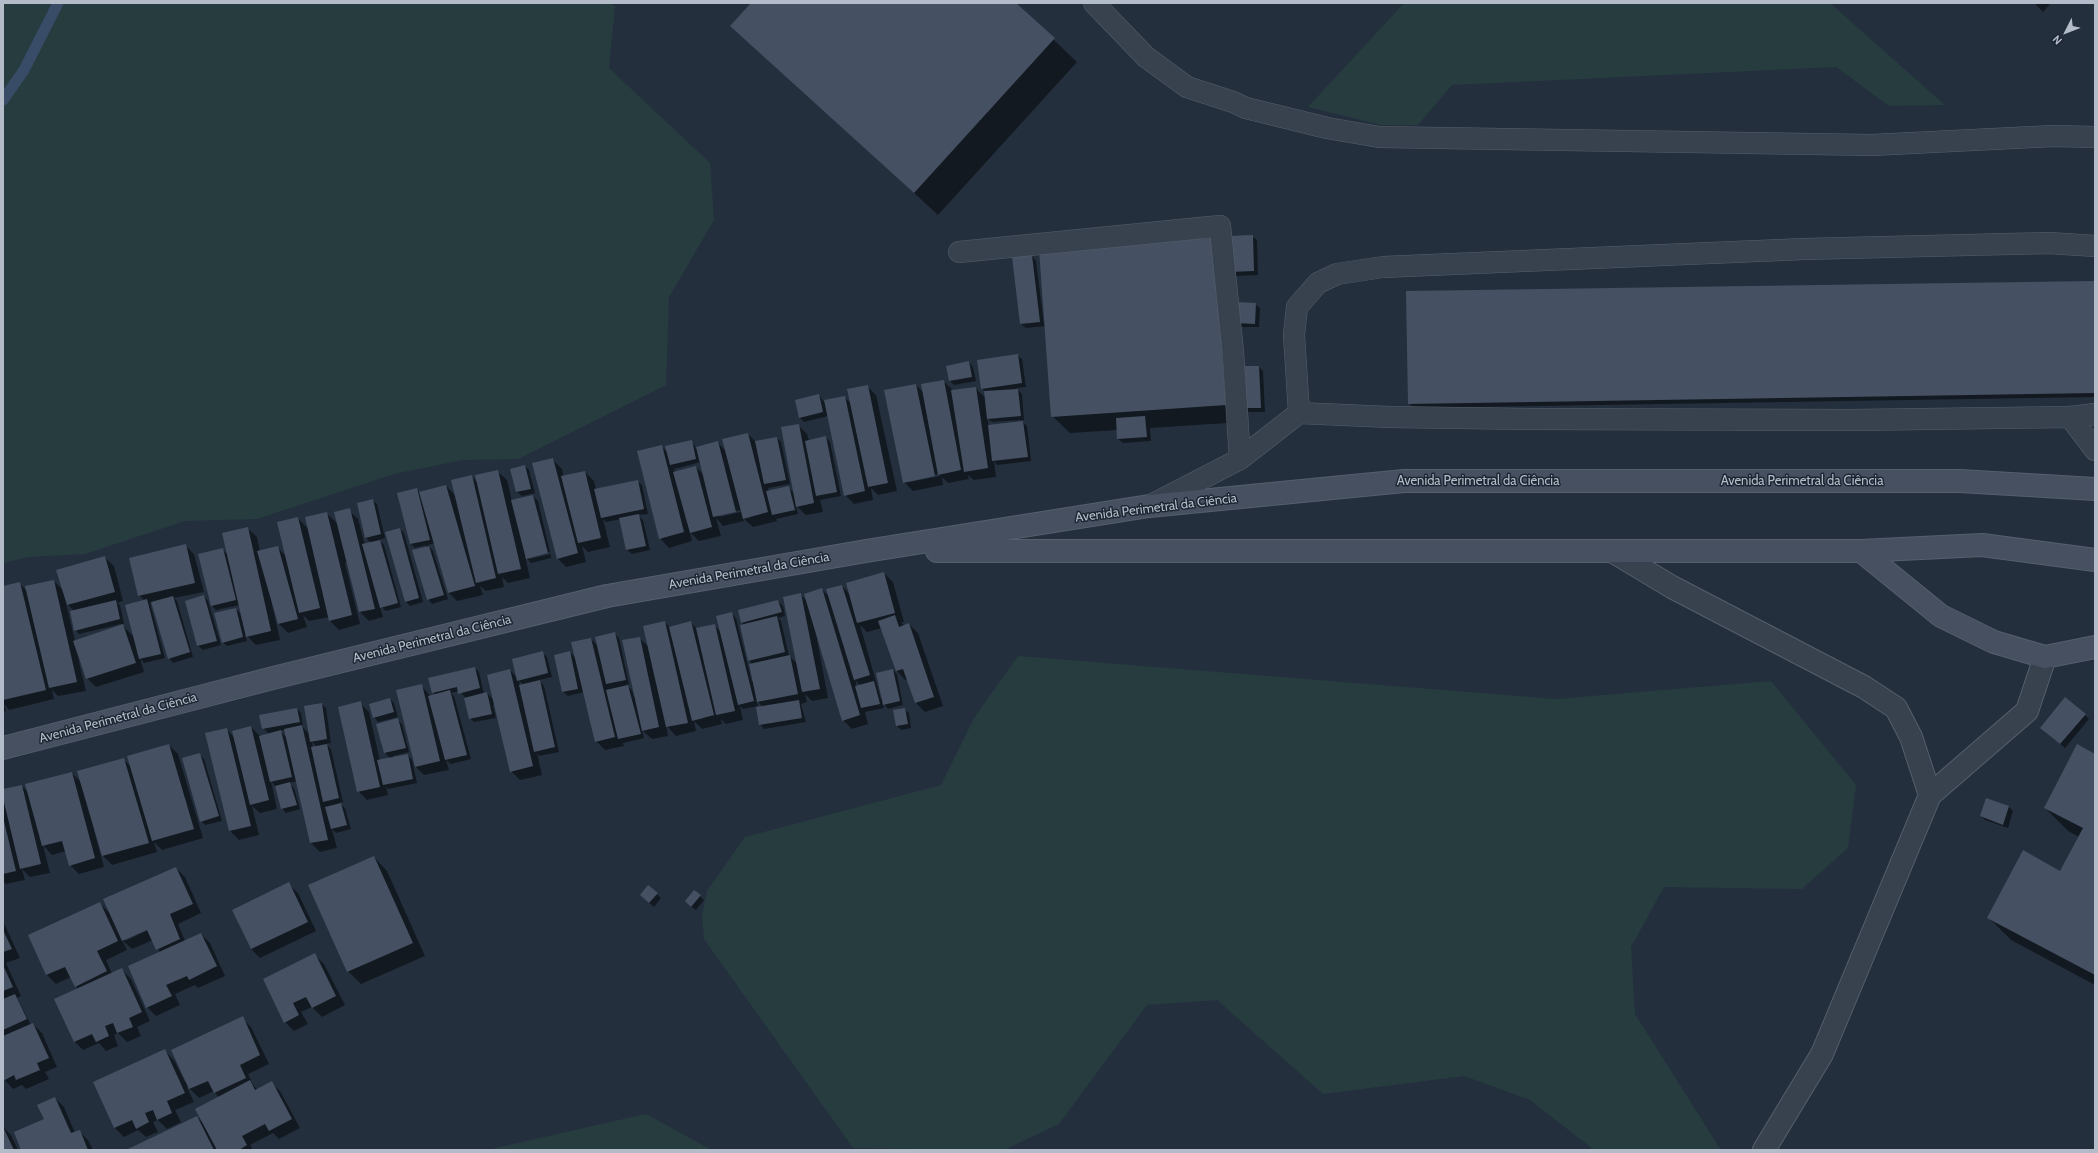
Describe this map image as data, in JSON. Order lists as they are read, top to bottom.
{
  "streets": {
    "main road": ["Avenida Perimetral da Ciência"]
  },
  "north": "bottom left"
}
